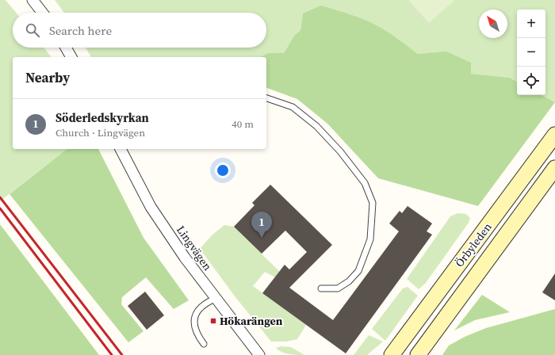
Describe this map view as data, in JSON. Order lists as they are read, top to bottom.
{
  "streets": {
    "main road": ["Örbyleden"],
    "street": ["Lingvägen"]
  },
  "places": {
    "transit": ["Hökarängen"]
  },
  "north": "top left",
  "page": {
    "map_buttons": ["+", "−"],
    "search": "Search here",
    "heading": "Nearby",
    "list": [
      {
        "mark": "1",
        "name": "Söderledskyrkan",
        "note": "Church · Lingvägen",
        "value": "40 m"
      }
    ],
    "pins": "1"
  }
}
